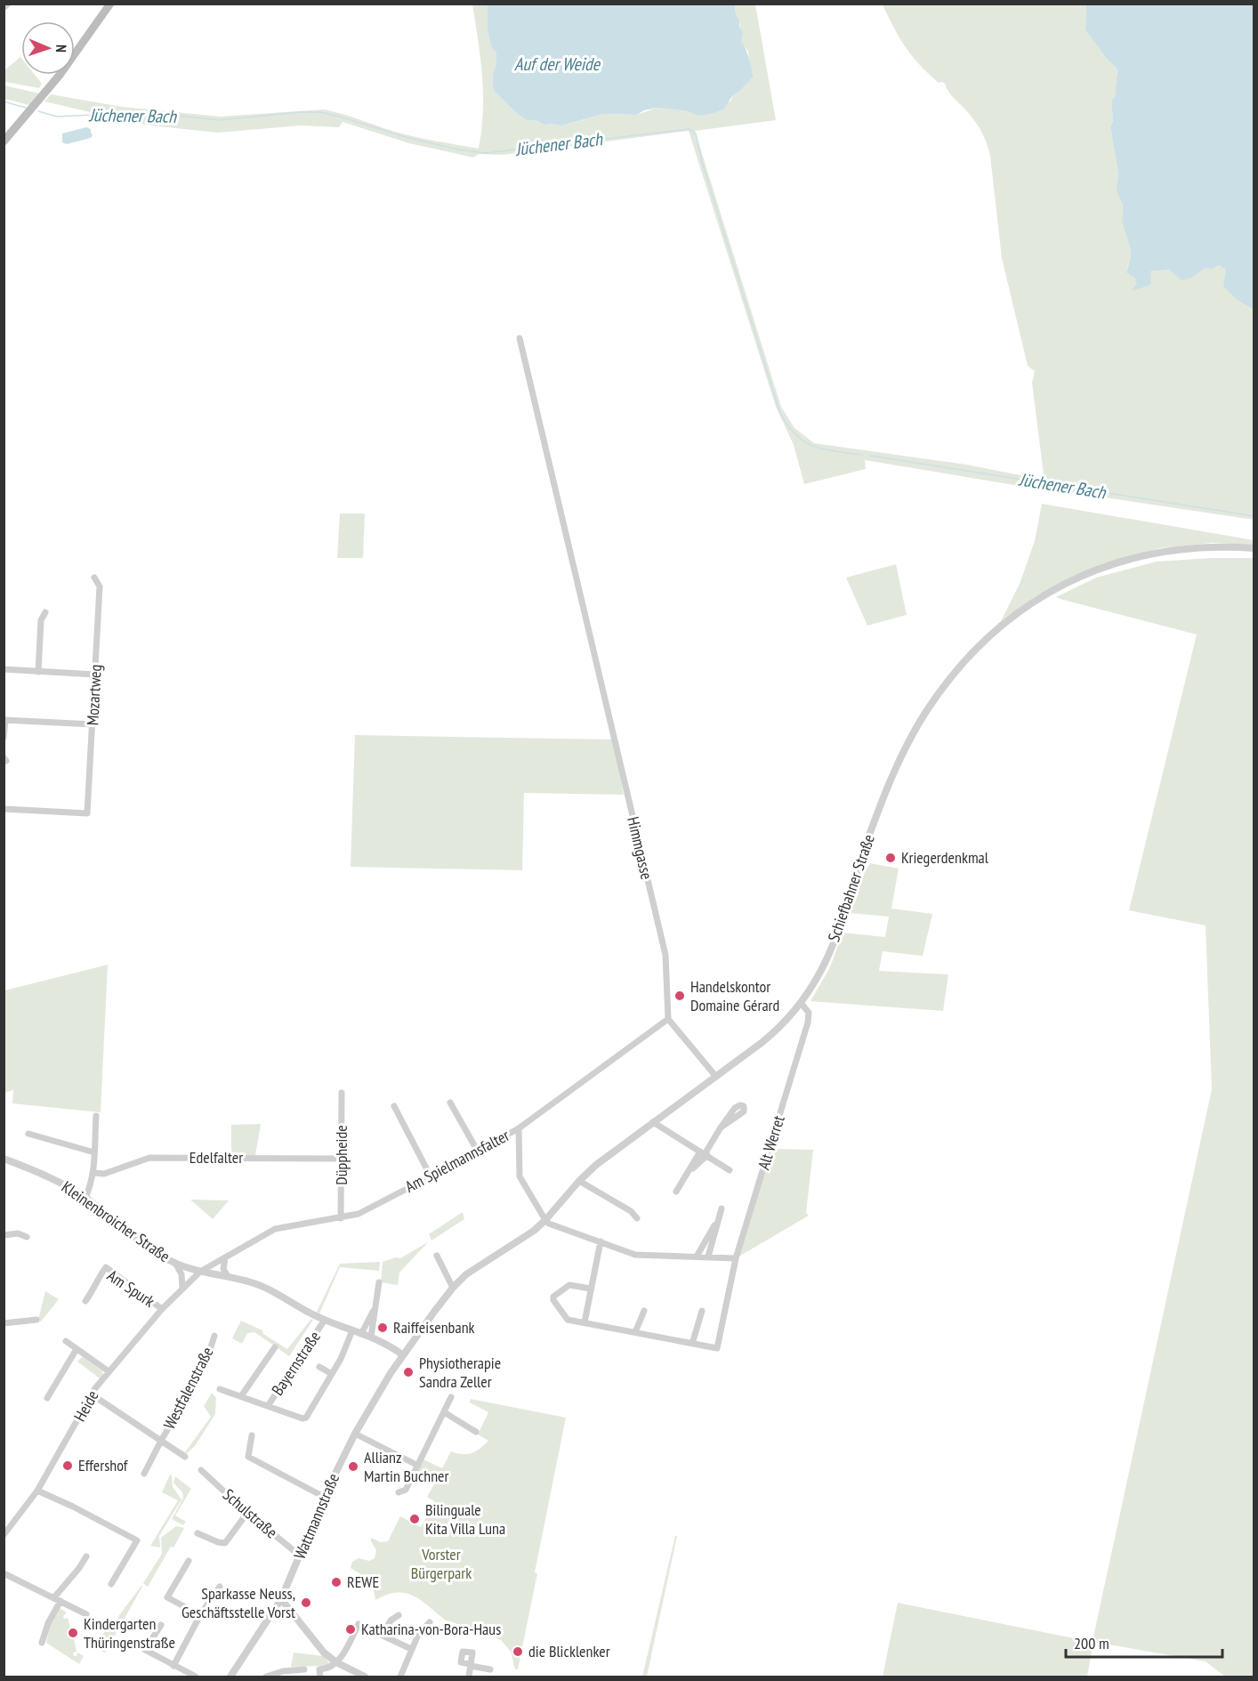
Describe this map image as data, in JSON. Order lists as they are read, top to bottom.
{
  "streets": {
    "street": [
      "Mozartweg",
      "Himmgasse",
      "Schiefbahner Straße",
      "Alt Werret",
      "Düppheide",
      "Edelfalter",
      "Am Spielmannsfalter",
      "Kleinenbroicher Straße",
      "Am Spurk",
      "Bayernstraße",
      "Westfalenstraße",
      "Heide",
      "Schulstraße",
      "Wattmannstraße"
    ]
  },
  "crossings": [
    ["Himmgasse", "Am Spielmannsfalter"],
    ["Schiefbahner Straße", "Alt Werret"],
    ["Schiefbahner Straße", "Kleinenbroicher Straße"],
    ["Schiefbahner Straße", "Wattmannstraße"],
    ["Düppheide", "Edelfalter"],
    ["Düppheide", "Am Spielmannsfalter"],
    ["Am Spielmannsfalter", "Kleinenbroicher Straße"],
    ["Am Spielmannsfalter", "Heide"],
    ["Kleinenbroicher Straße", "Bayernstraße"],
    ["Kleinenbroicher Straße", "Heide"],
    ["Kleinenbroicher Straße", "Wattmannstraße"],
    ["Am Spurk", "Heide"],
    ["Westfalenstraße", "Heide"],
    ["Schulstraße", "Wattmannstraße"]
  ],
  "water": ["Auf der Weide", "Jüchener Bach"],
  "parks": ["Vorster Bürgerpark"],
  "places": [
    "Kriegerdenkmal",
    "Handelskontor Domaine Gérard",
    "Raiffeisenbank",
    "Physiotherapie Sandra Zeller",
    "Effershof",
    "Allianz Martin Buchner",
    "Bilinguale Kita Villa Luna",
    "REWE",
    "Sparkasse Neuss, Geschäftsstelle Vorst",
    "Katharina-von-Bora-Haus",
    "Kindergarten Thüringenstraße",
    "die Blicklenker"
  ],
  "scale_bar": "200 m",
  "north": "right"
}
